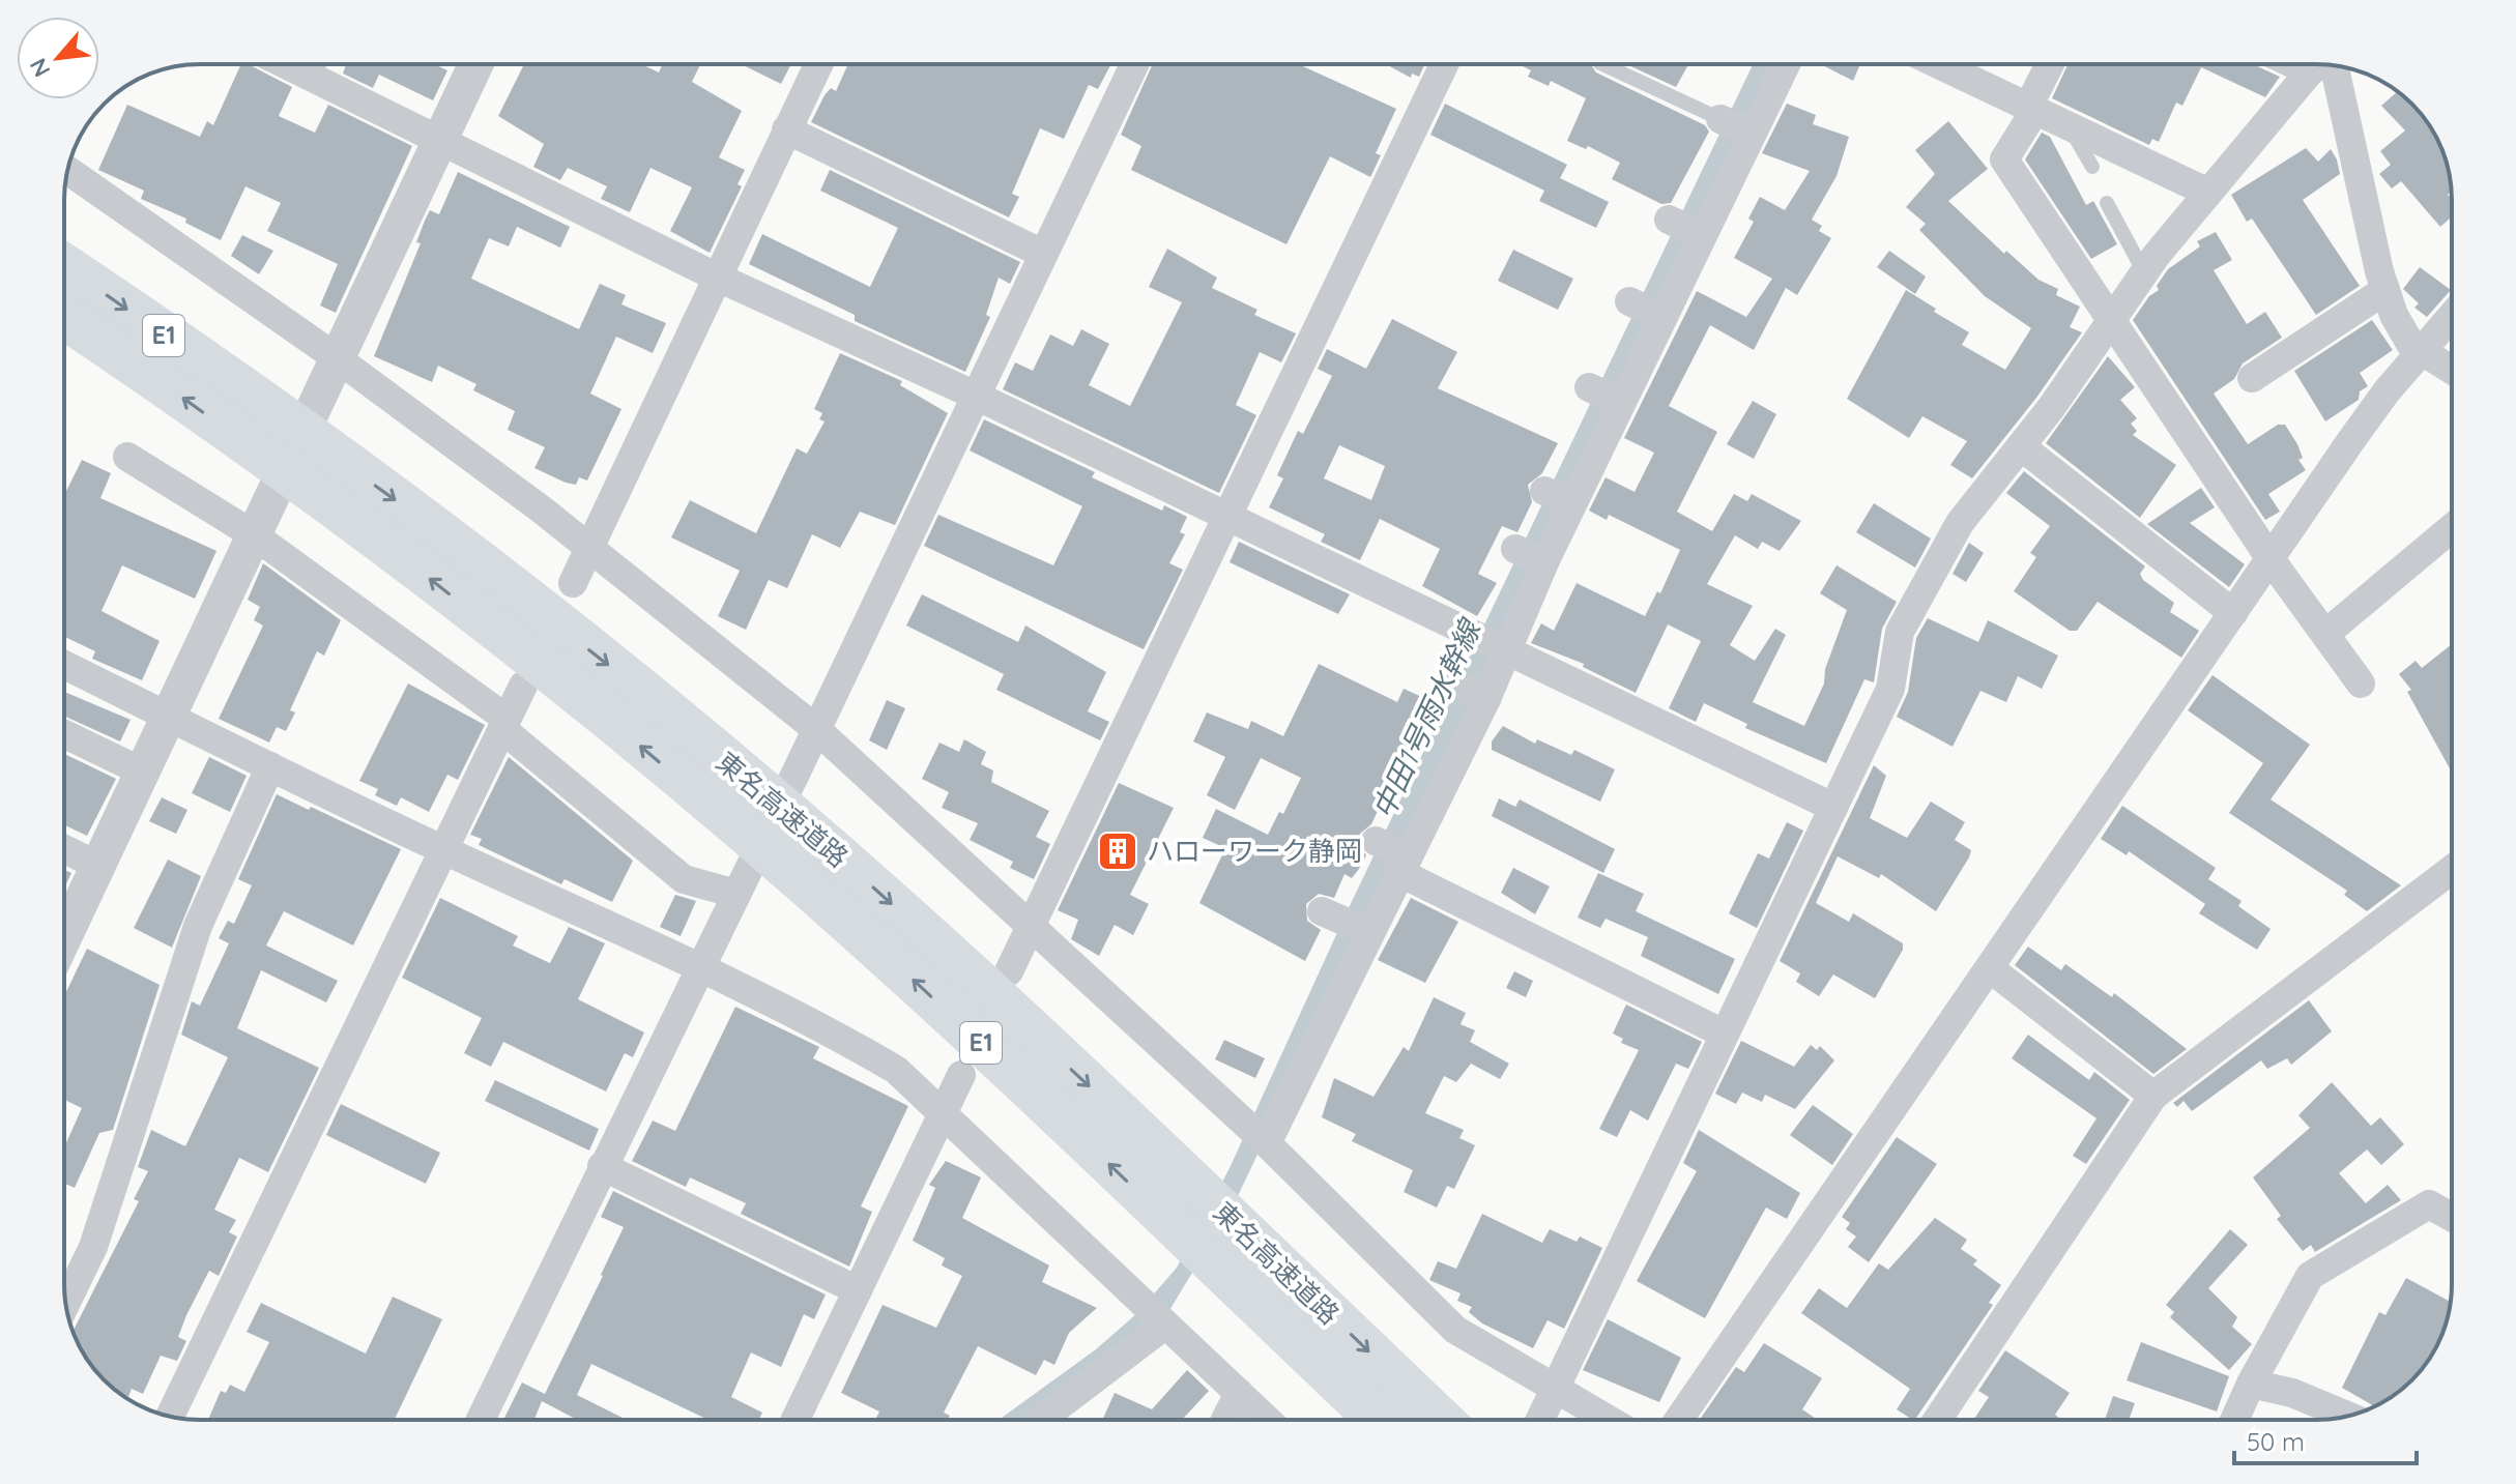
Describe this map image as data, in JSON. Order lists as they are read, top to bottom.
{
  "streets": {
    "highway": ["E1", "東名高速道路"]
  },
  "water": ["中田1号雨水幹線"],
  "places": {
    "building": ["ハローワーク静岡"]
  },
  "scale_bar": "50 m",
  "north": "bottom left"
}
